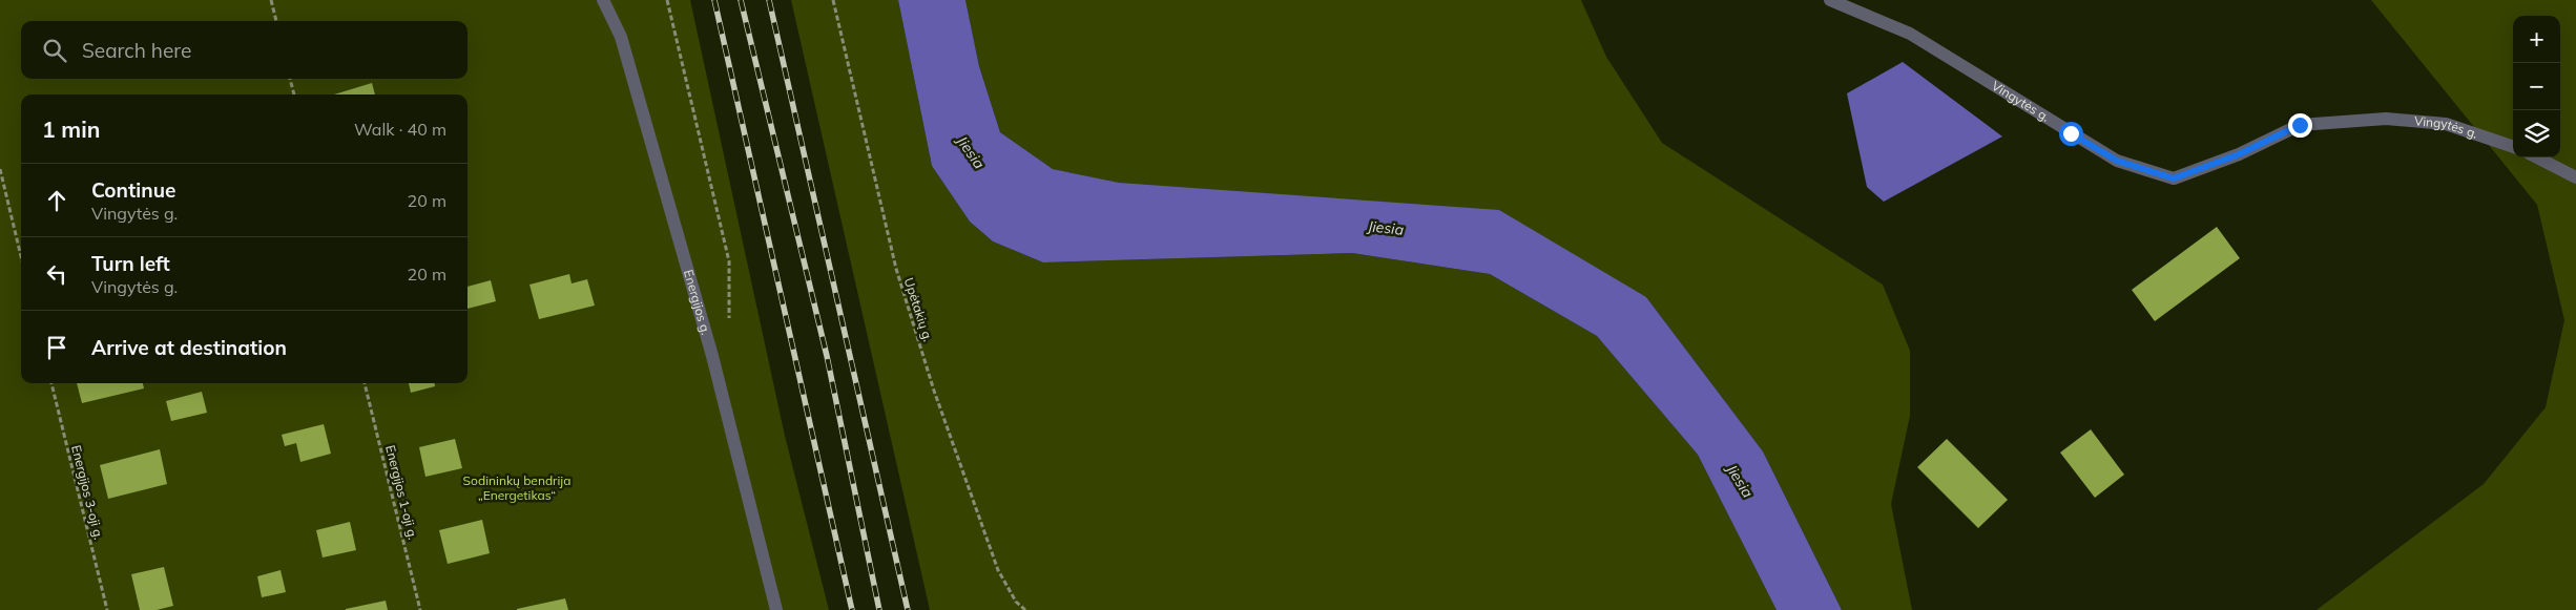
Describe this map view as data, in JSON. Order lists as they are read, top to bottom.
{
  "streets": {
    "street": ["Vingytės g.", "Energijos g."],
    "path": ["Upėtakių g.", "Energijos 3-oji g.", "Energijos 1-oji g."]
  },
  "water": ["Jiesia"],
  "parks": ["Sodininkų bendrija „Energetikas“"],
  "page": {
    "map_buttons": ["+", "−"],
    "search": "Search here",
    "heading": ["1 min", "Walk · 40 m"],
    "list": [
      ["Continue", "Vingytės g.", "20 m"],
      ["Turn left", "Vingytės g.", "20 m"],
      "Arrive at destination"
    ]
  }
}
